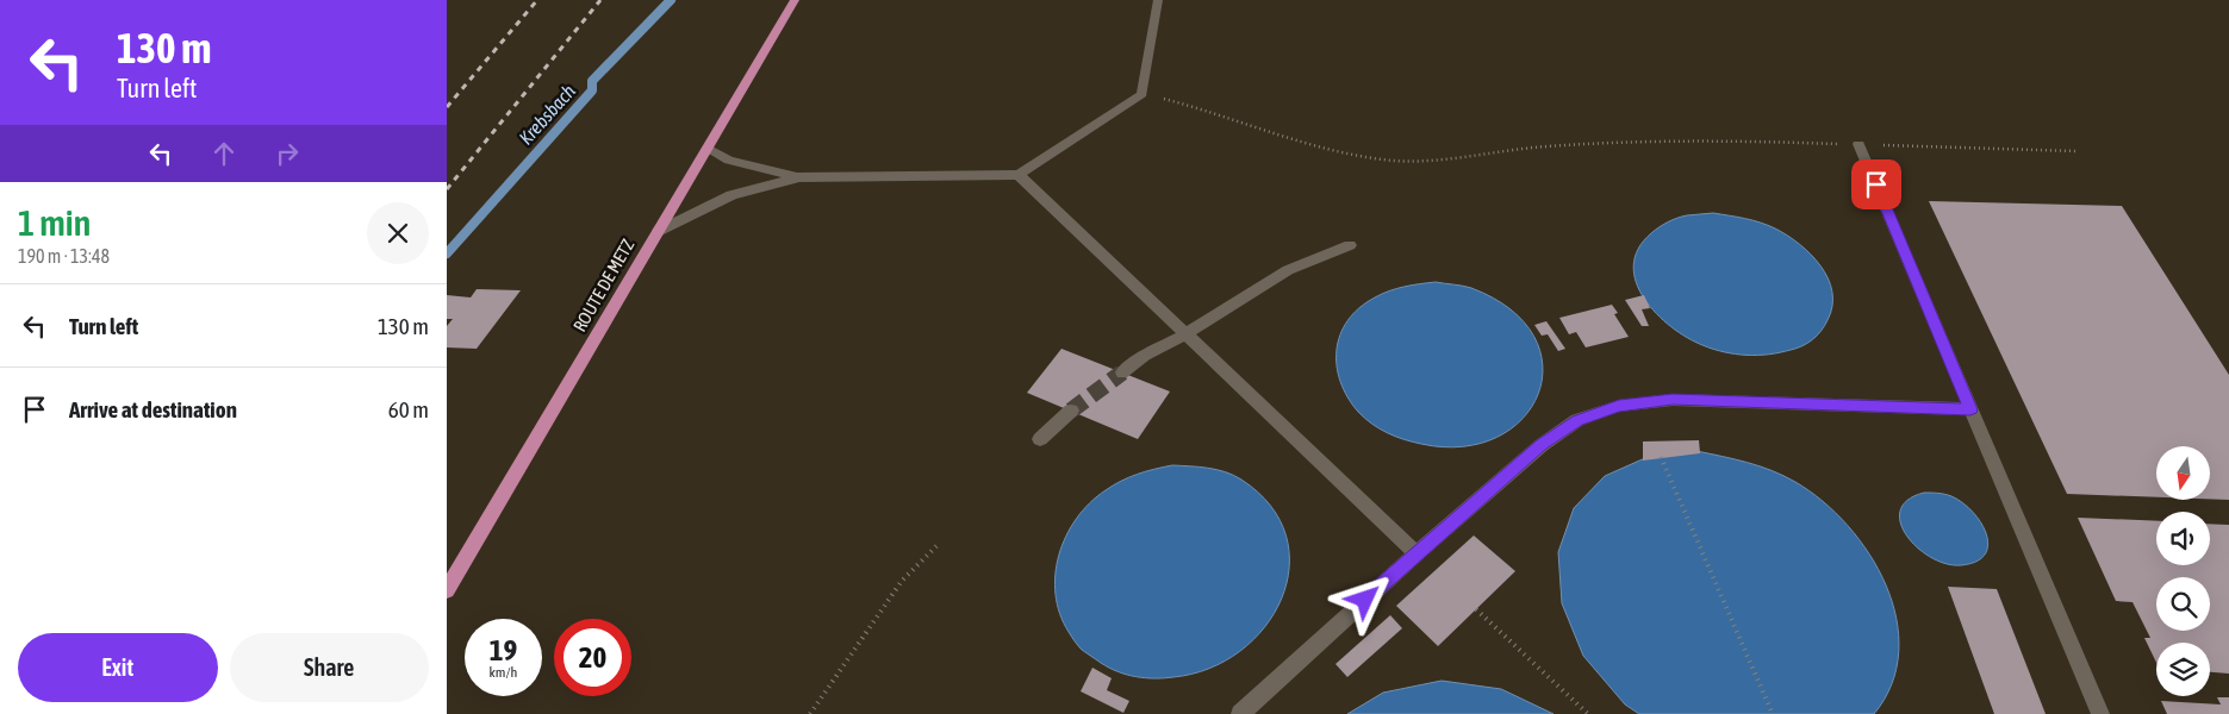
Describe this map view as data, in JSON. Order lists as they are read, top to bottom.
{
  "streets": {
    "main road": ["ROUTE DE METZ"]
  },
  "water": ["Krebsbach"],
  "north": "bottom",
  "page": {
    "turn": ["130 m", "Turn left"],
    "heading": ["1 min", "190 m · 13:48"],
    "list": [
      {
        "name": "Turn left",
        "value": "130 m"
      },
      {
        "name": "Arrive at destination",
        "value": "60 m"
      }
    ],
    "speed": "19 km/h",
    "limit": "20",
    "buttons": ["Exit", "Share"]
  }
}
